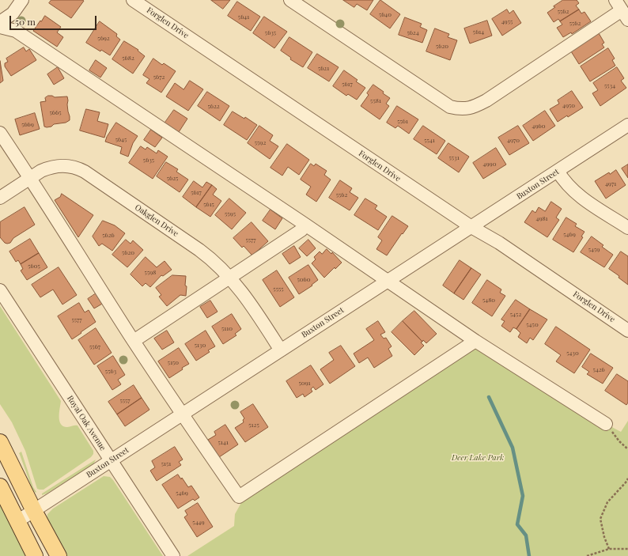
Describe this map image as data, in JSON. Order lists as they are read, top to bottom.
{
  "streets": {
    "street": [
      "Forglen Drive",
      "Buxton Street",
      "Oakglen Drive",
      "Royal Oak Avenue"
    ]
  },
  "crossings": [
    ["Forglen Drive", "Buxton Street"],
    ["Buxton Street", "Oakglen Drive"],
    ["Buxton Street", "Royal Oak Avenue"]
  ],
  "parks": ["Deer Lake Park"],
  "house_numbers": [
    "5562",
    "5640",
    "5641",
    "4955",
    "5562",
    "5614",
    "5635",
    "5624",
    "5692",
    "5620",
    "5682",
    "5621",
    "5672",
    "5617",
    "5534",
    "5581",
    "4950",
    "5622",
    "5665",
    "5561",
    "5669",
    "4960",
    "5645",
    "5541",
    "4970",
    "5592",
    "5531",
    "5635",
    "4990",
    "5625",
    "4971",
    "5617",
    "5562",
    "5615",
    "5595",
    "4981",
    "5469",
    "5626",
    "5577",
    "5459",
    "5620",
    "5605",
    "5598",
    "5060",
    "5555",
    "5480",
    "5452",
    "5577",
    "5450",
    "5110",
    "5130",
    "5567",
    "5430",
    "5150",
    "5426",
    "5563",
    "5091",
    "5557",
    "5125",
    "5141",
    "5151",
    "5469",
    "5449"
  ],
  "scale_bar": "50 m"
}
